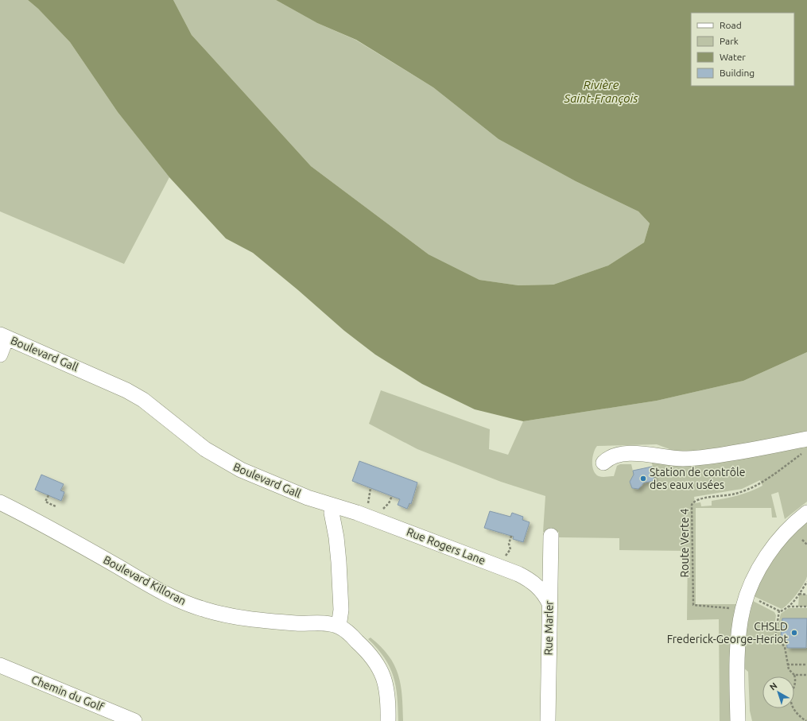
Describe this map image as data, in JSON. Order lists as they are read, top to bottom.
{
  "streets": {
    "street": [
      "Boulevard Gall",
      "Rue Rogers Lane",
      "Boulevard Killoran",
      "Rue Marler",
      "Chemin du Golf"
    ],
    "path": ["Route Verte 4"]
  },
  "crossings": [
    ["Boulevard Gall", "Rue Rogers Lane"],
    ["Rue Rogers Lane", "Rue Marler"]
  ],
  "water": ["Rivière Saint-François"],
  "places": ["Station de contrôle des eaux usées", "CHSLD Frederick-George-Heriot"],
  "legend": [
    "Road",
    "Park",
    "Water",
    "Building"
  ],
  "north": "top left"
}
